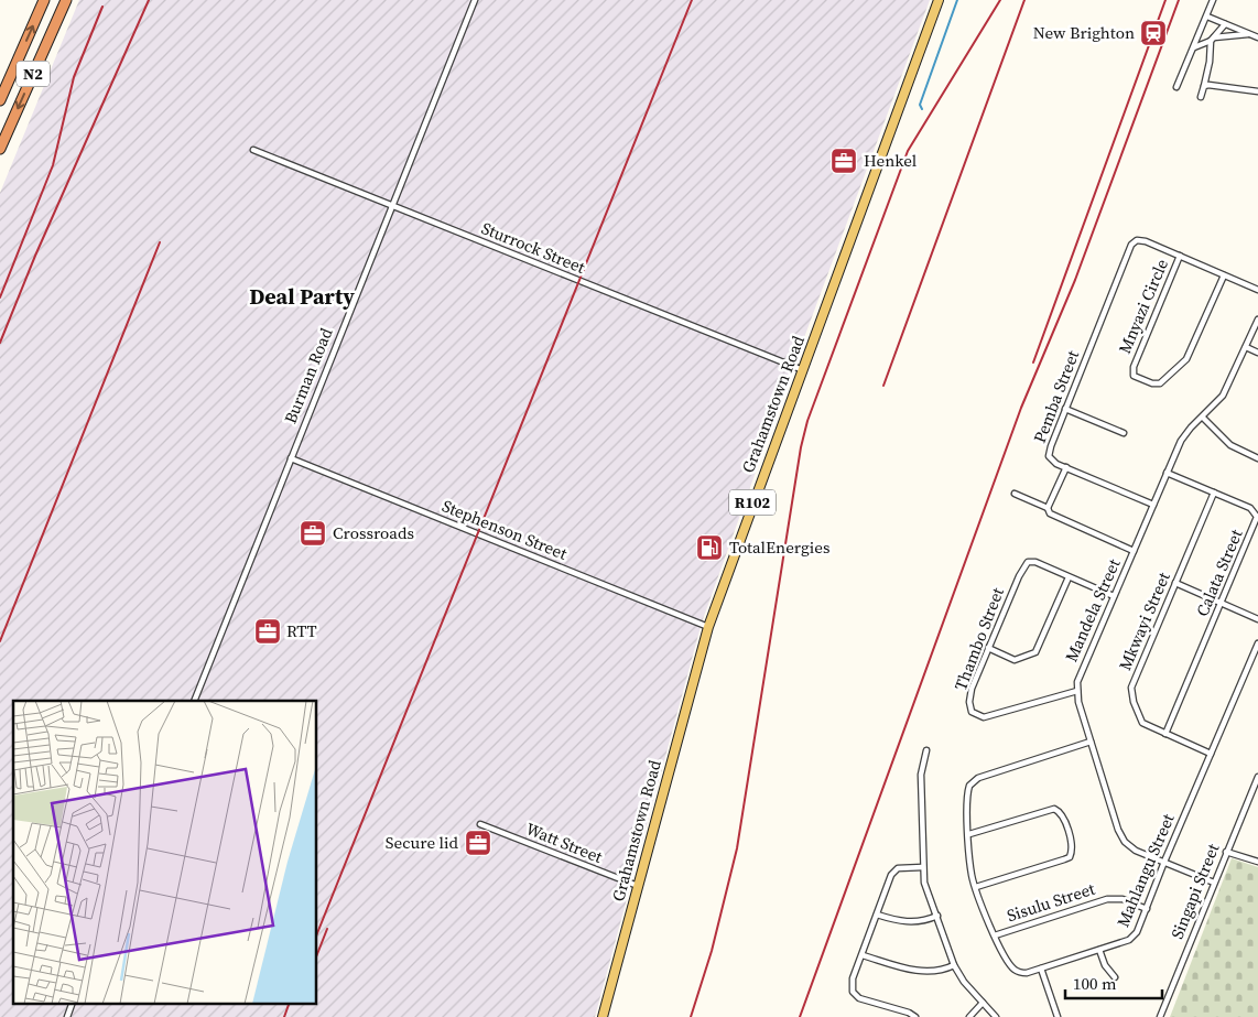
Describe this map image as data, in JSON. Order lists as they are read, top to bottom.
{
  "streets": {
    "highway": ["N2"],
    "main road": ["Grahamstown Road", "R102"],
    "street": [
      "Sturrock Street",
      "Mnyazi Circle",
      "Burman Road",
      "Pemba Street",
      "Stephenson Street",
      "Calata Street",
      "Mandela Street",
      "Mkwayi Street",
      "Thambo Street",
      "Watt Street",
      "Mahlangu Street",
      "Singapi Street",
      "Sisulu Street"
    ]
  },
  "crossings": [
    ["Sturrock Street", "Burman Road"],
    ["Sturrock Street", "Grahamstown Road"],
    ["Mnyazi Circle", "Pemba Street"],
    ["Burman Road", "Stephenson Street"],
    ["Pemba Street", "Mandela Street"],
    ["Grahamstown Road", "Stephenson Street"],
    ["Grahamstown Road", "Watt Street"],
    ["Calata Street", "Mandela Street"],
    ["Calata Street", "Mkwayi Street"],
    ["Mandela Street", "Thambo Street"],
    ["Mandela Street", "Mahlangu Street"],
    ["Mandela Street", "Singapi Street"],
    ["Mkwayi Street", "Mahlangu Street"],
    ["Mahlangu Street", "Sisulu Street"]
  ],
  "districts": ["Deal Party"],
  "places": {
    "station": ["New Brighton"],
    "office": [
      "Henkel",
      "Crossroads",
      "RTT",
      "Secure lid"
    ],
    "fuel station": ["TotalEnergies"]
  },
  "scale_bar": "100 m"
}
